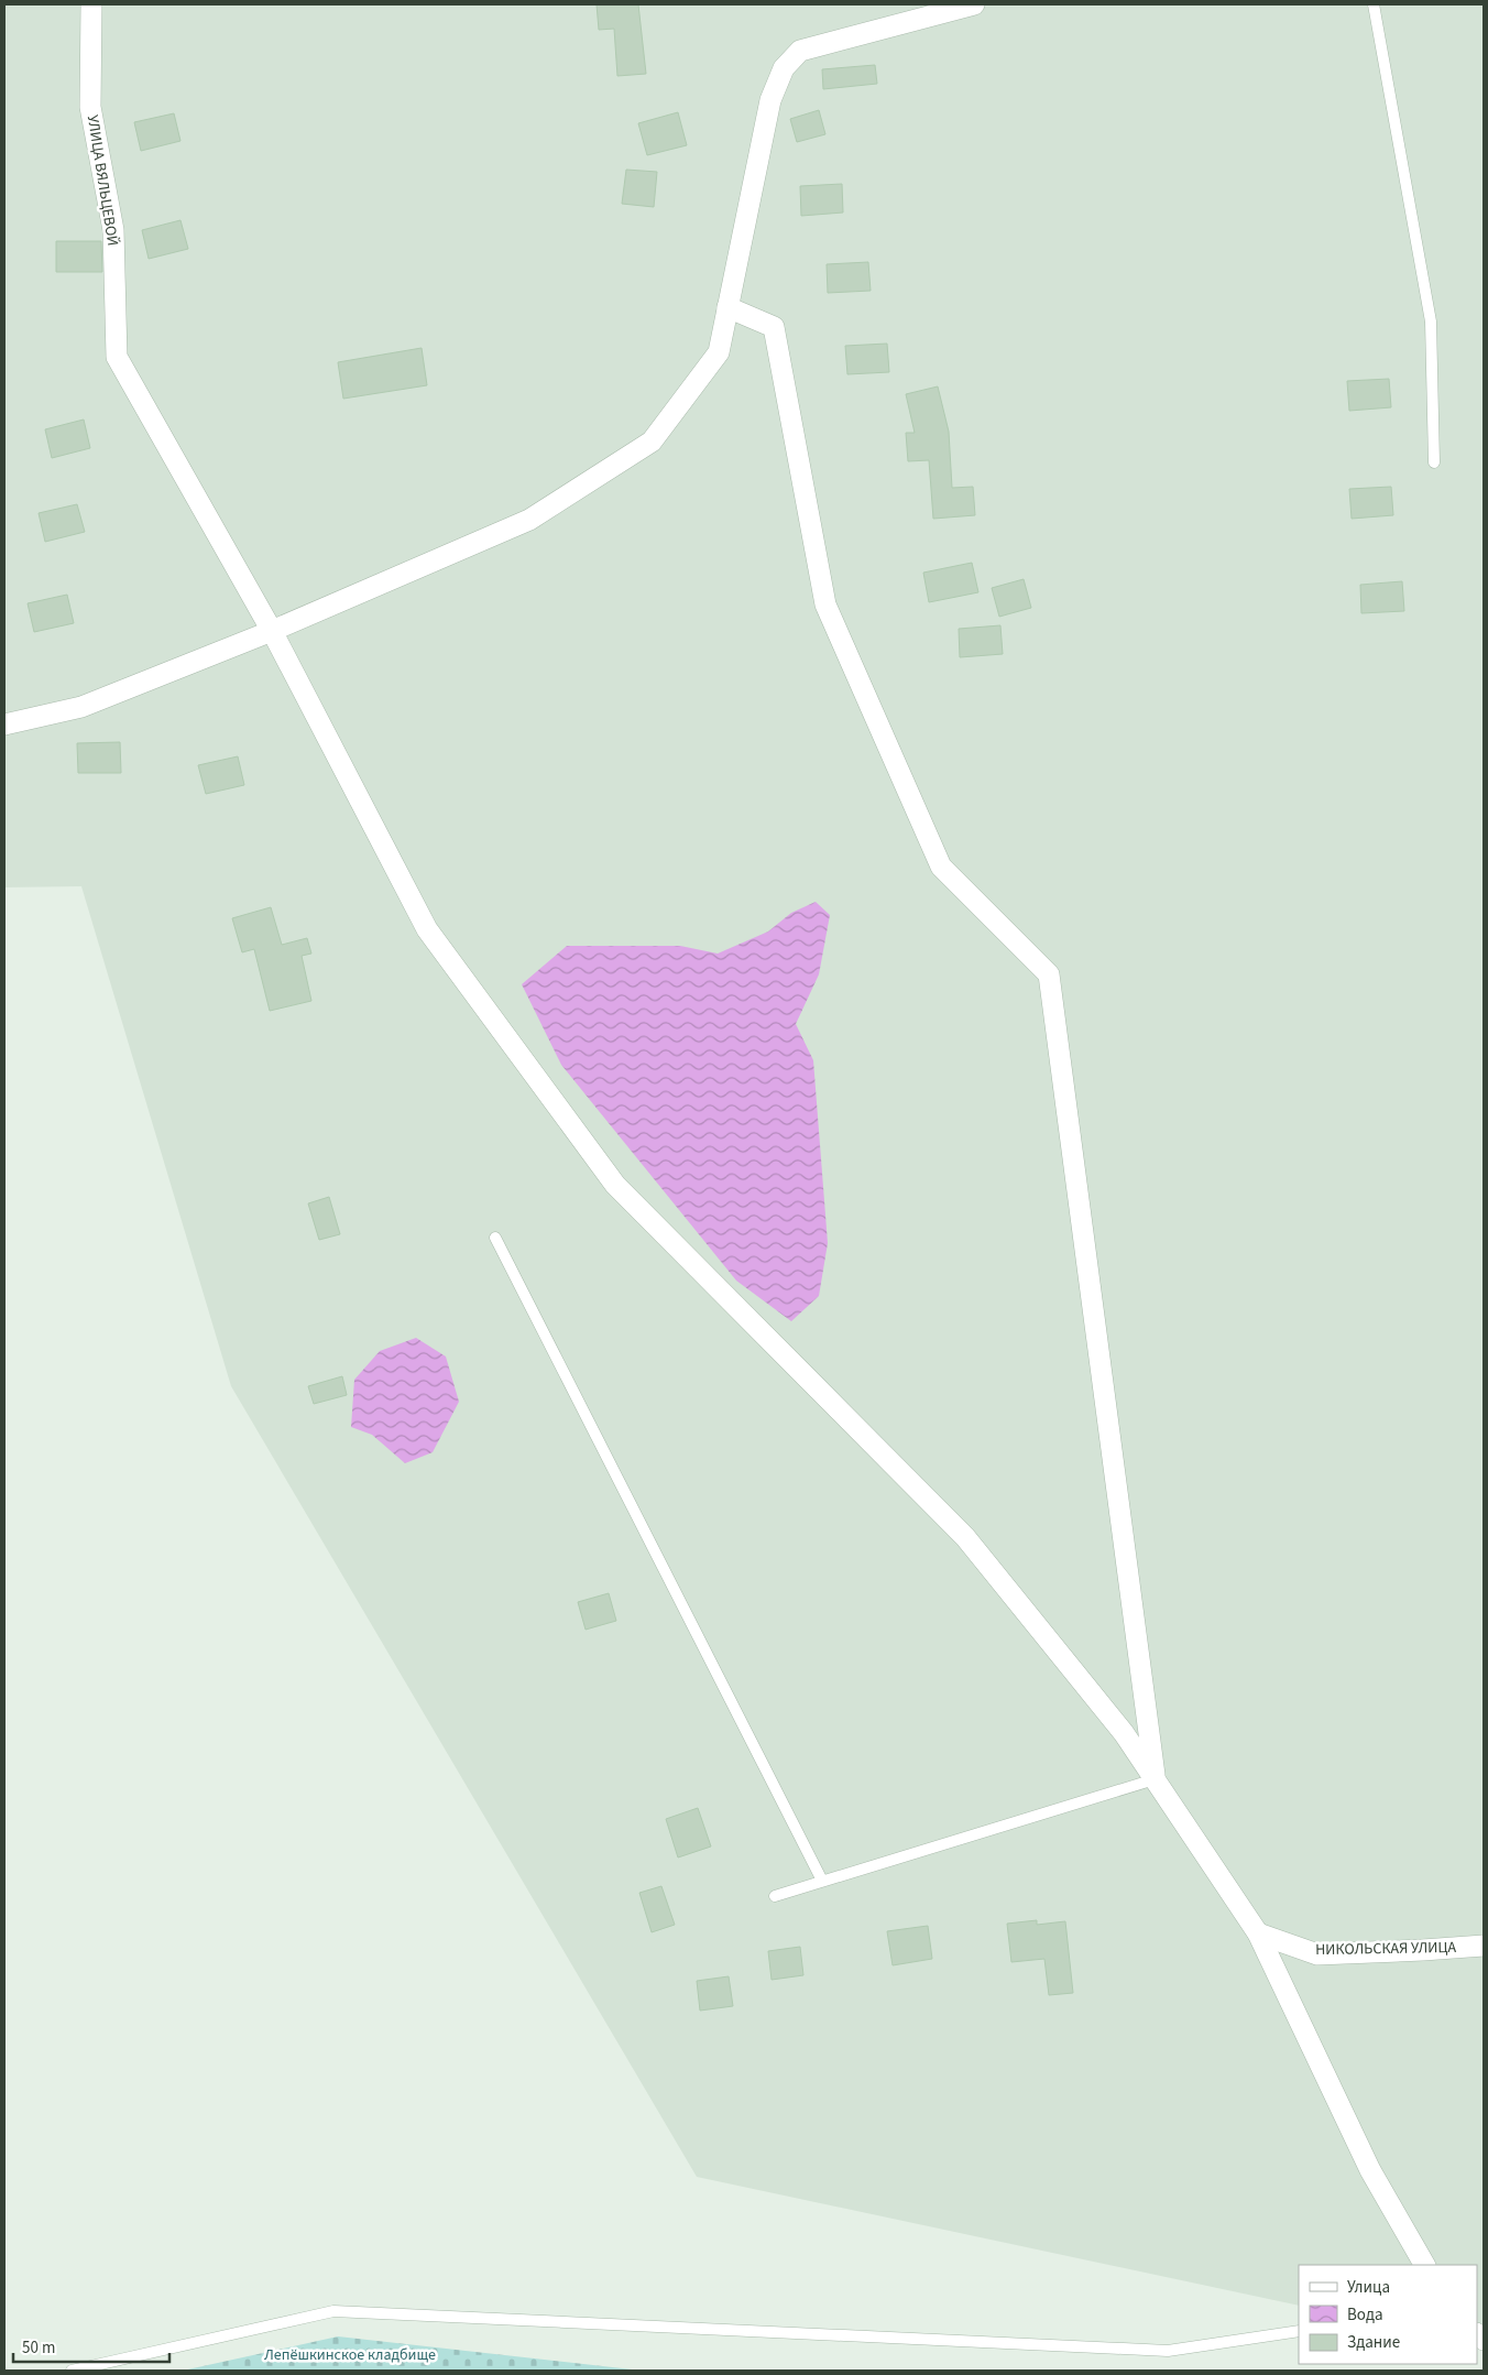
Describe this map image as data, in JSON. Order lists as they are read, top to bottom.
{
  "streets": {
    "street": ["УЛИЦА ВЯЛЬЦЕВОЙ", "НИКОЛЬСКАЯ УЛИЦА"]
  },
  "parks": ["Лепёшкинское кладбище"],
  "legend": ["Улица", "Вода", "Здание"],
  "scale_bar": "50 m"
}
